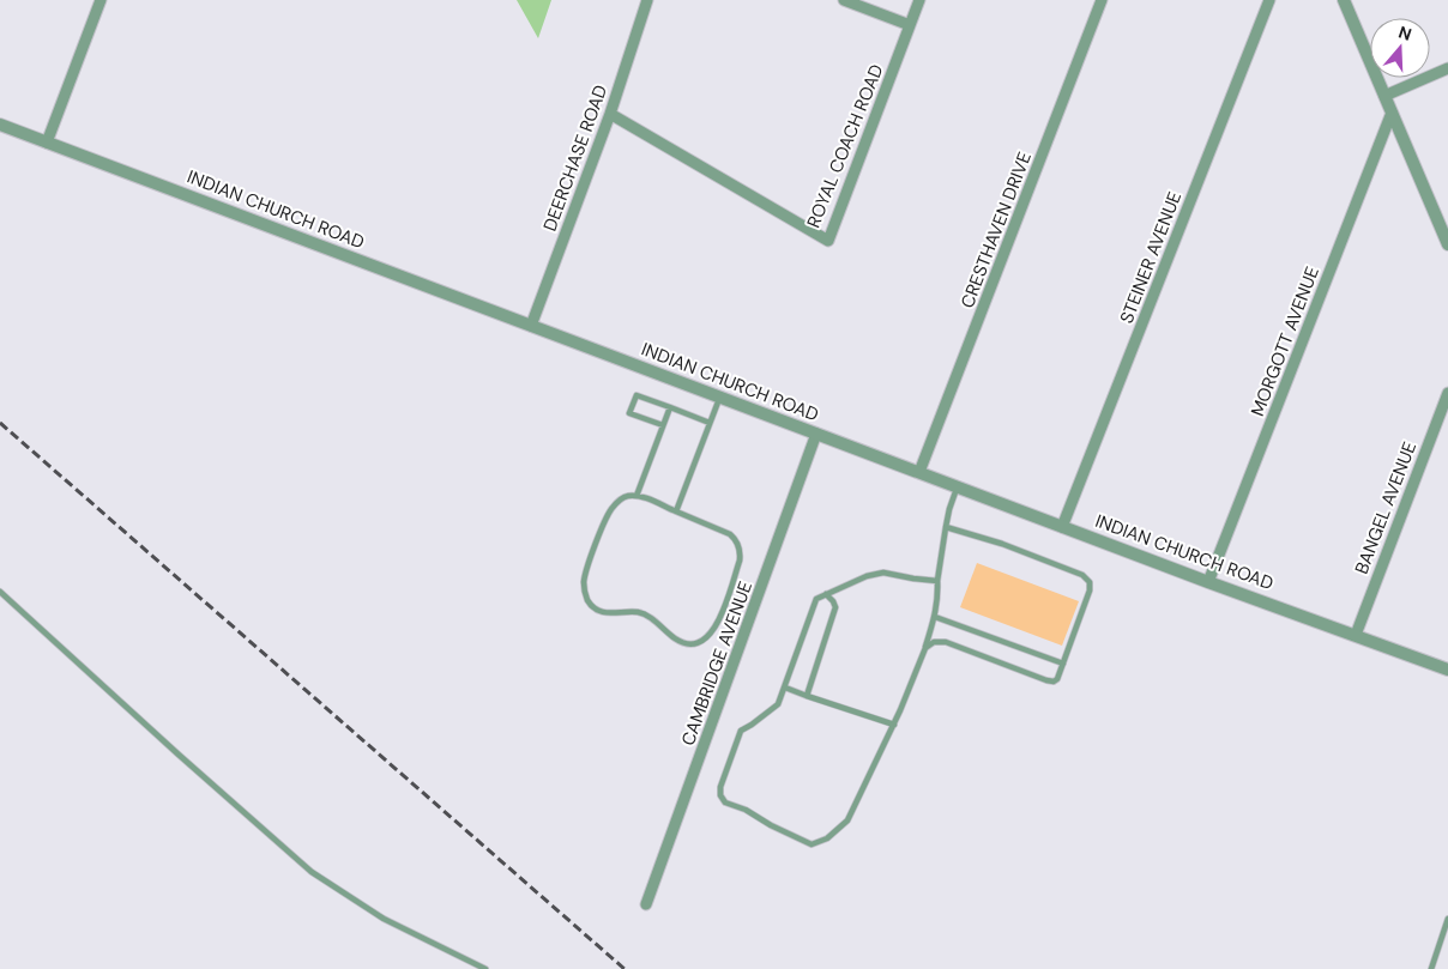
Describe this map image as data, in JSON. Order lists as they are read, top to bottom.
{
  "streets": {
    "street": [
      "ROYAL COACH ROAD",
      "DEERCHASE ROAD",
      "INDIAN CHURCH ROAD",
      "CRESTHAVEN DRIVE",
      "STEINER AVENUE",
      "MORGOTT AVENUE",
      "BANGEL AVENUE",
      "CAMBRIDGE AVENUE"
    ]
  },
  "crossings": [
    ["ROYAL COACH ROAD", "DEERCHASE ROAD"],
    ["DEERCHASE ROAD", "INDIAN CHURCH ROAD"],
    ["INDIAN CHURCH ROAD", "CRESTHAVEN DRIVE"],
    ["INDIAN CHURCH ROAD", "STEINER AVENUE"],
    ["INDIAN CHURCH ROAD", "MORGOTT AVENUE"],
    ["INDIAN CHURCH ROAD", "BANGEL AVENUE"],
    ["INDIAN CHURCH ROAD", "CAMBRIDGE AVENUE"]
  ],
  "north": "top"
}
